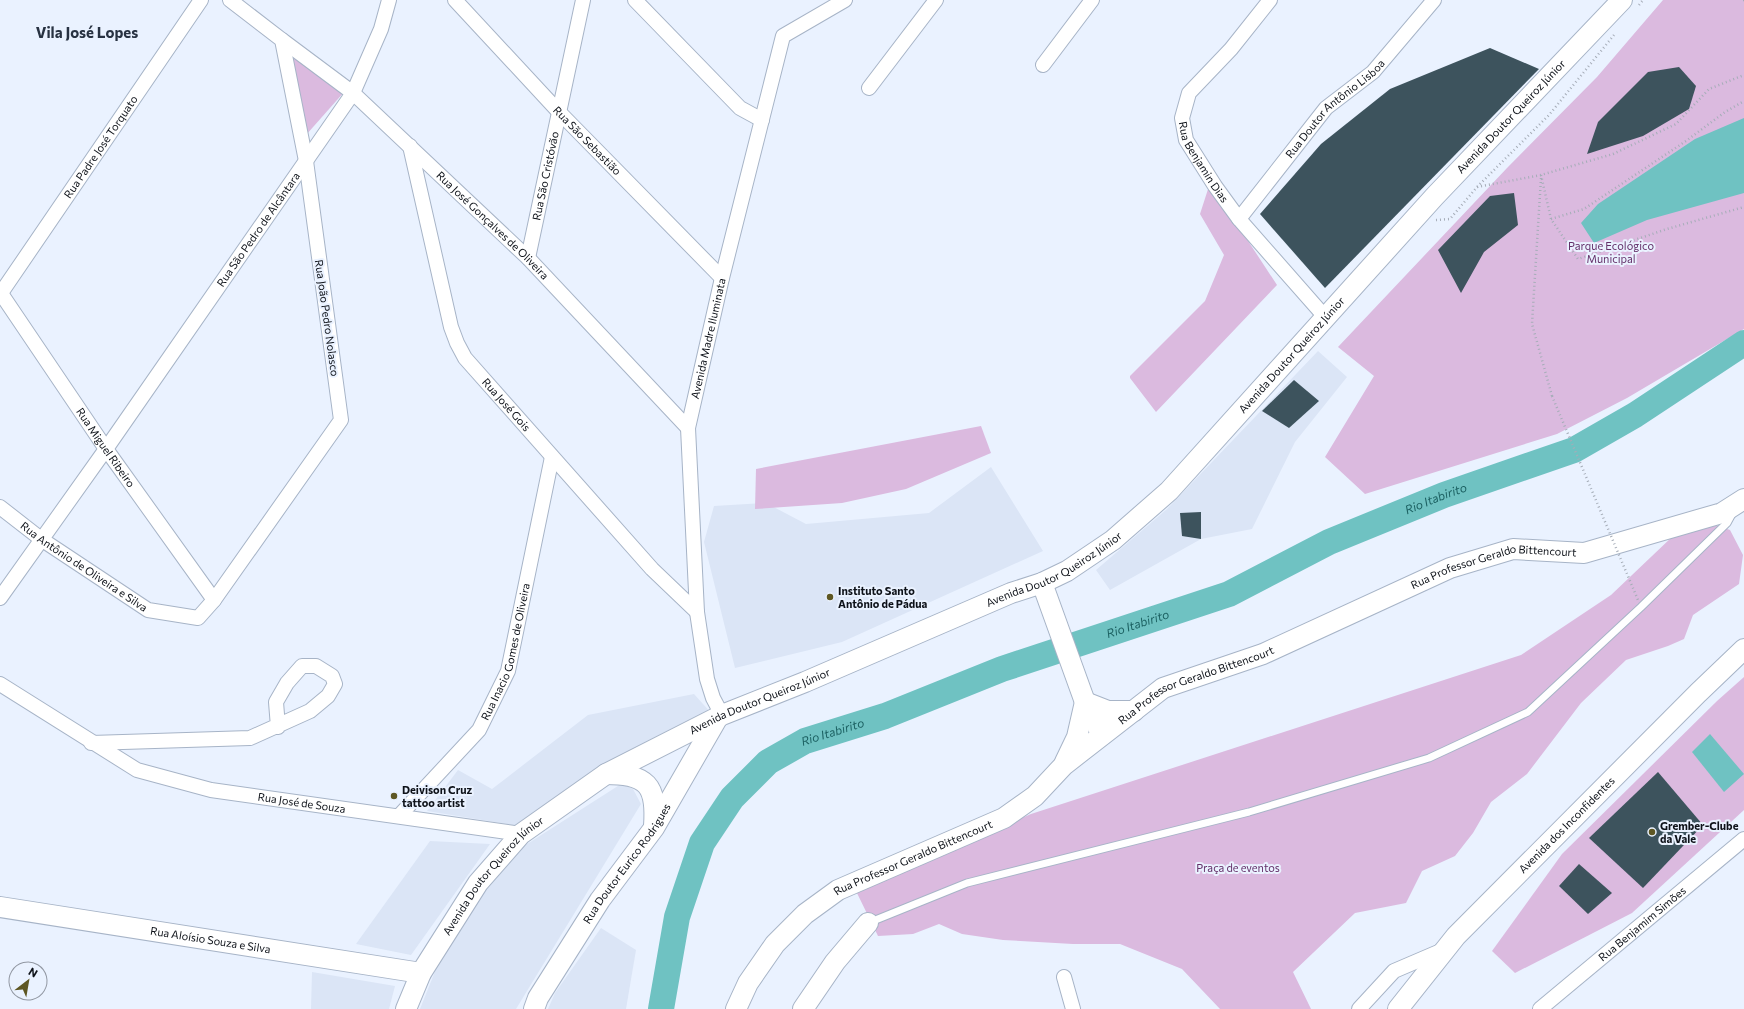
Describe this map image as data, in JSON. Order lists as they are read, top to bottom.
{
  "streets": {
    "main road": [
      "Avenida Doutor Queiroz Júnior",
      "Rua Professor Geraldo Bittencourt",
      "Avenida dos Inconfidentes",
      "Rua Doutor Eurico Rodrigues",
      "Rua Aloísio Souza e Silva"
    ],
    "street": [
      "Rua Doutor Antônio Lisboa",
      "Rua São Sebastião",
      "Rua Padre José Torquato",
      "Rua Benjamin Dias",
      "Rua São Cristóvão",
      "Rua José Gonçalves de Oliveira",
      "Rua São Pedro de Alcântara",
      "Rua João Pedro Nolasco",
      "Avenida Madre Iluminata",
      "Rua José Gois",
      "Rua Miguel Ribeiro",
      "Rua Antônio de Oliveira e Silva",
      "Rua Inacio Gomes de Oliveira",
      "Rua José de Souza",
      "Rua Benjamim Simões"
    ]
  },
  "crossings": [
    ["Rua Doutor Antônio Lisboa", "Rua Benjamin Dias"],
    ["Avenida Doutor Queiroz Júnior", "Rua Benjamin Dias"],
    ["Avenida Doutor Queiroz Júnior", "Avenida Madre Iluminata"],
    ["Avenida Doutor Queiroz Júnior", "Rua José de Souza"],
    ["Avenida Doutor Queiroz Júnior", "Rua Doutor Eurico Rodrigues"],
    ["Avenida Doutor Queiroz Júnior", "Rua Aloísio Souza e Silva"],
    ["Rua São Sebastião", "Rua São Cristóvão"],
    ["Rua São Sebastião", "Avenida Madre Iluminata"],
    ["Rua Padre José Torquato", "Rua Miguel Ribeiro"],
    ["Rua São Cristóvão", "Rua José Gonçalves de Oliveira"],
    ["Rua José Gonçalves de Oliveira", "Rua São Pedro de Alcântara"],
    ["Rua José Gonçalves de Oliveira", "Rua João Pedro Nolasco"],
    ["Rua José Gonçalves de Oliveira", "Avenida Madre Iluminata"],
    ["Rua José Gonçalves de Oliveira", "Rua José Gois"],
    ["Rua São Pedro de Alcântara", "Rua João Pedro Nolasco"],
    ["Rua São Pedro de Alcântara", "Rua Miguel Ribeiro"],
    ["Rua São Pedro de Alcântara", "Rua Antônio de Oliveira e Silva"],
    ["Rua João Pedro Nolasco", "Rua Miguel Ribeiro"],
    ["Rua João Pedro Nolasco", "Rua Antônio de Oliveira e Silva"],
    ["Avenida Madre Iluminata", "Rua José Gois"],
    ["Avenida Madre Iluminata", "Rua Doutor Eurico Rodrigues"],
    ["Rua José Gois", "Rua Inacio Gomes de Oliveira"],
    ["Rua Inacio Gomes de Oliveira", "Rua José de Souza"]
  ],
  "districts": ["Vila José Lopes"],
  "water": ["Rio Itabirito"],
  "parks": ["Parque Ecológico Municipal", "Praça de eventos"],
  "places": ["Instituto Santo Antônio de Pádua", "Deivison Cruz tattoo artist", "Grember-Clube da Vale"],
  "north": "top right"
}
